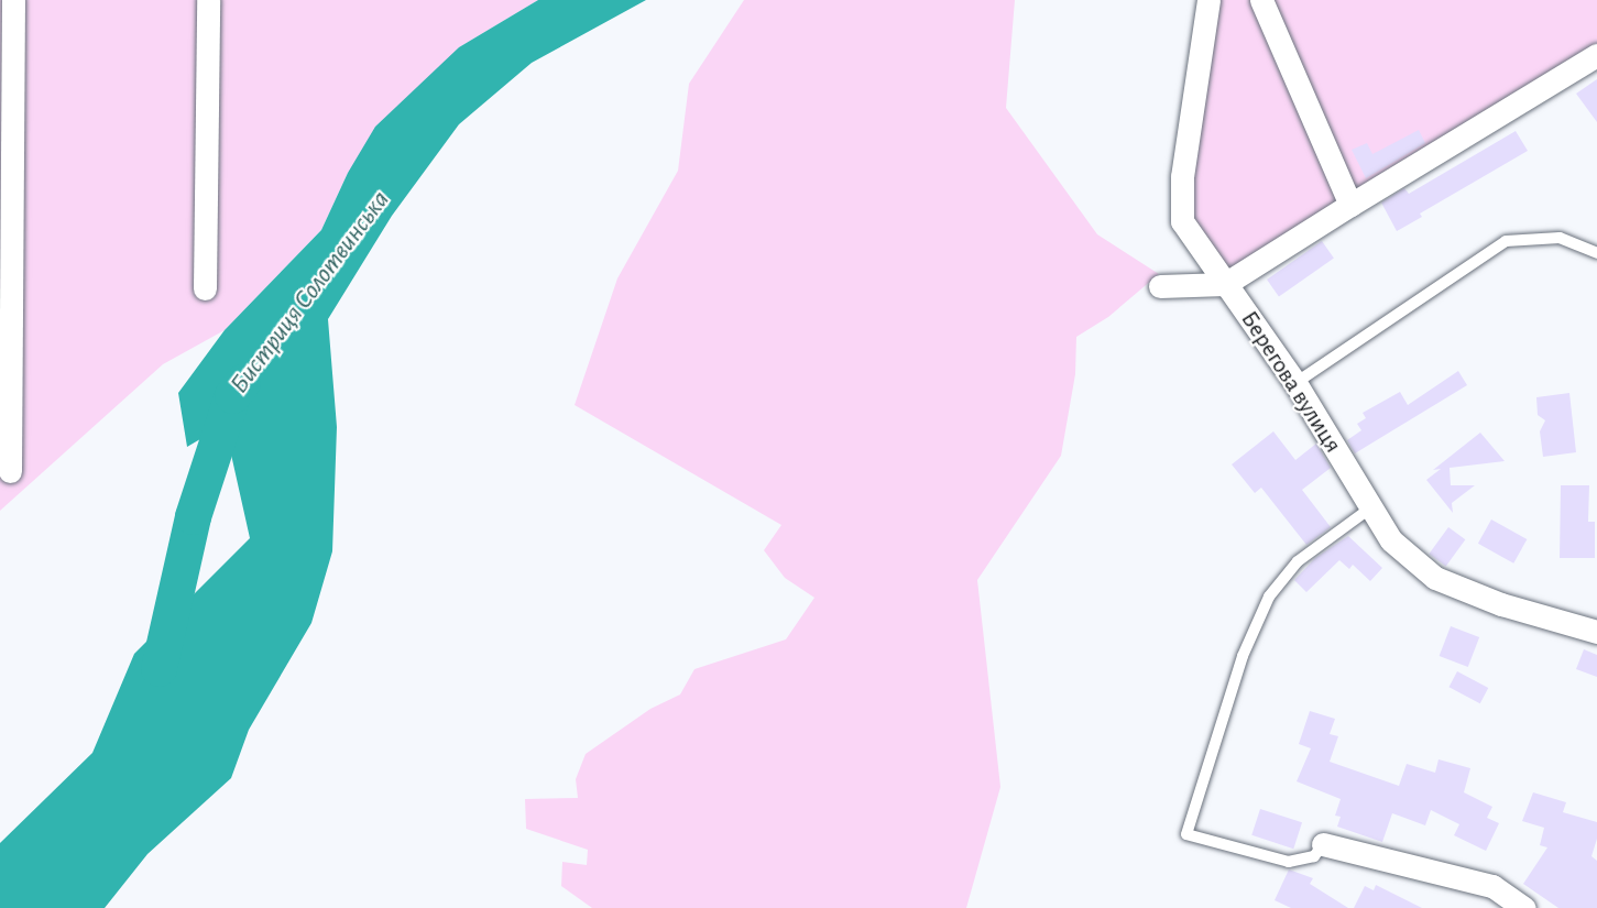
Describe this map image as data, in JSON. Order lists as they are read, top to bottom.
{
  "streets": {
    "street": ["Берегова вулиця"]
  },
  "water": ["Бистриця Солотвинська"]
}
